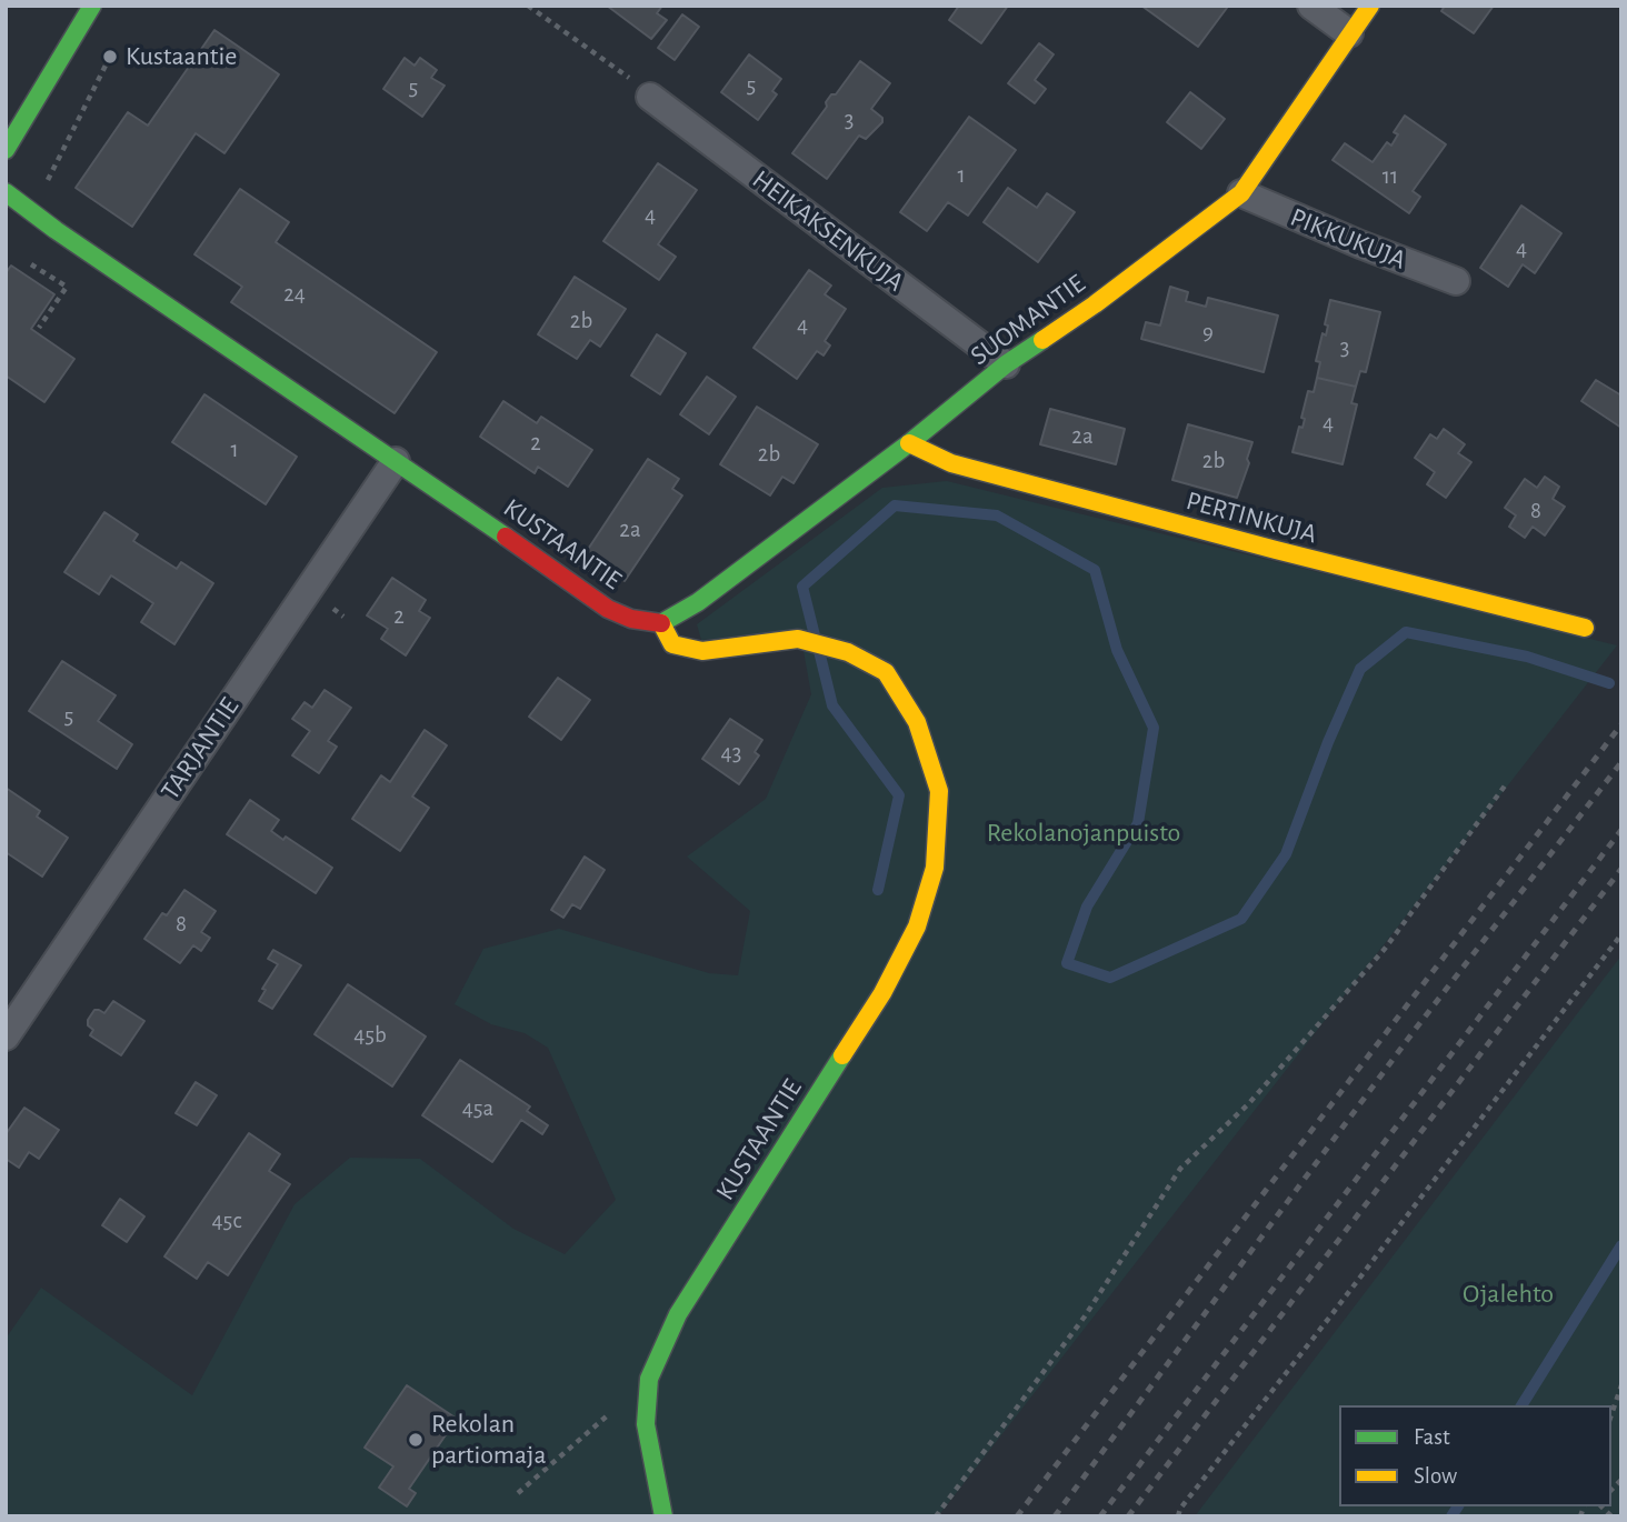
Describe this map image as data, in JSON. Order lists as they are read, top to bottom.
{
  "streets": {
    "street": [
      "HEIKAKSENKUJA",
      "PIKKUKUJA",
      "SUOMANTIE",
      "PERTINKUJA",
      "KUSTAANTIE",
      "TARJANTIE"
    ]
  },
  "crossings": [
    ["HEIKAKSENKUJA", "SUOMANTIE"],
    ["PIKKUKUJA", "SUOMANTIE"],
    ["SUOMANTIE", "PERTINKUJA"],
    ["SUOMANTIE", "KUSTAANTIE"],
    ["KUSTAANTIE", "TARJANTIE"]
  ],
  "parks": ["Rekolanojanpuisto", "Ojalehto"],
  "places": ["Kustaantie", "Rekolan partiomaja"],
  "house_numbers": [
    "5",
    "5",
    "3",
    "1",
    "11",
    "4",
    "4",
    "24",
    "2b",
    "4",
    "9",
    "3",
    "4",
    "2a",
    "2",
    "1",
    "2b",
    "2b",
    "8",
    "2a",
    "2",
    "5",
    "43",
    "8",
    "45b",
    "45a",
    "45c"
  ],
  "legend": ["Fast", "Slow"]
}
